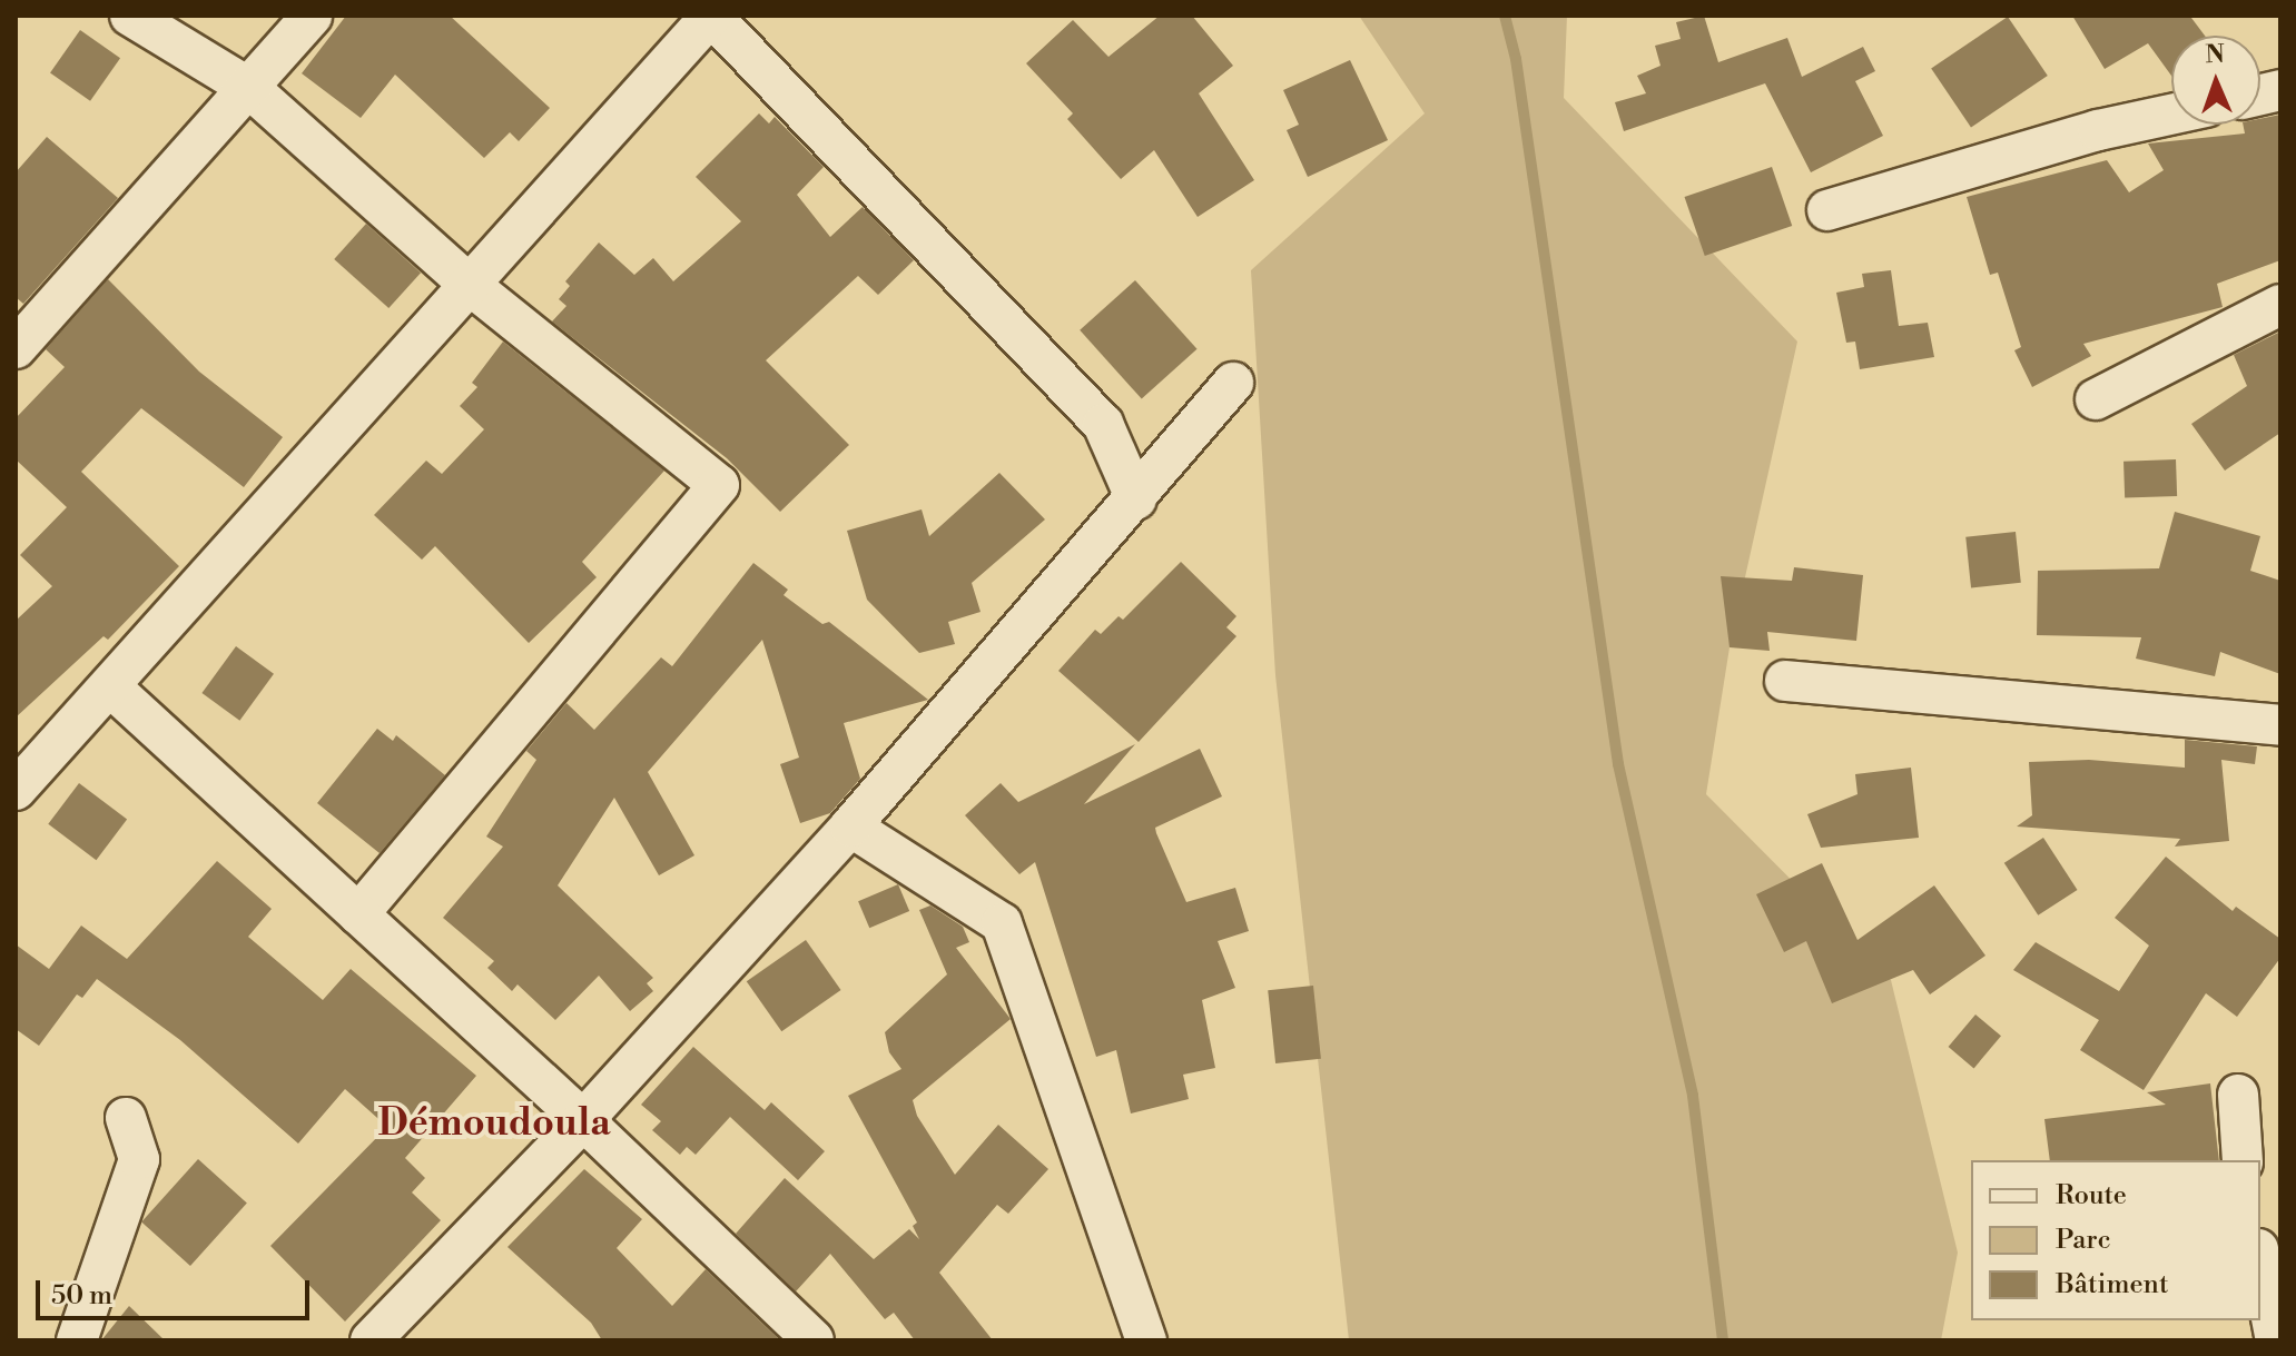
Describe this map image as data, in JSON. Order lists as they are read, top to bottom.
{
  "districts": ["Démoudoula"],
  "legend": ["Route", "Parc", "Bâtiment"],
  "scale_bar": "50 m",
  "north": "top"
}
